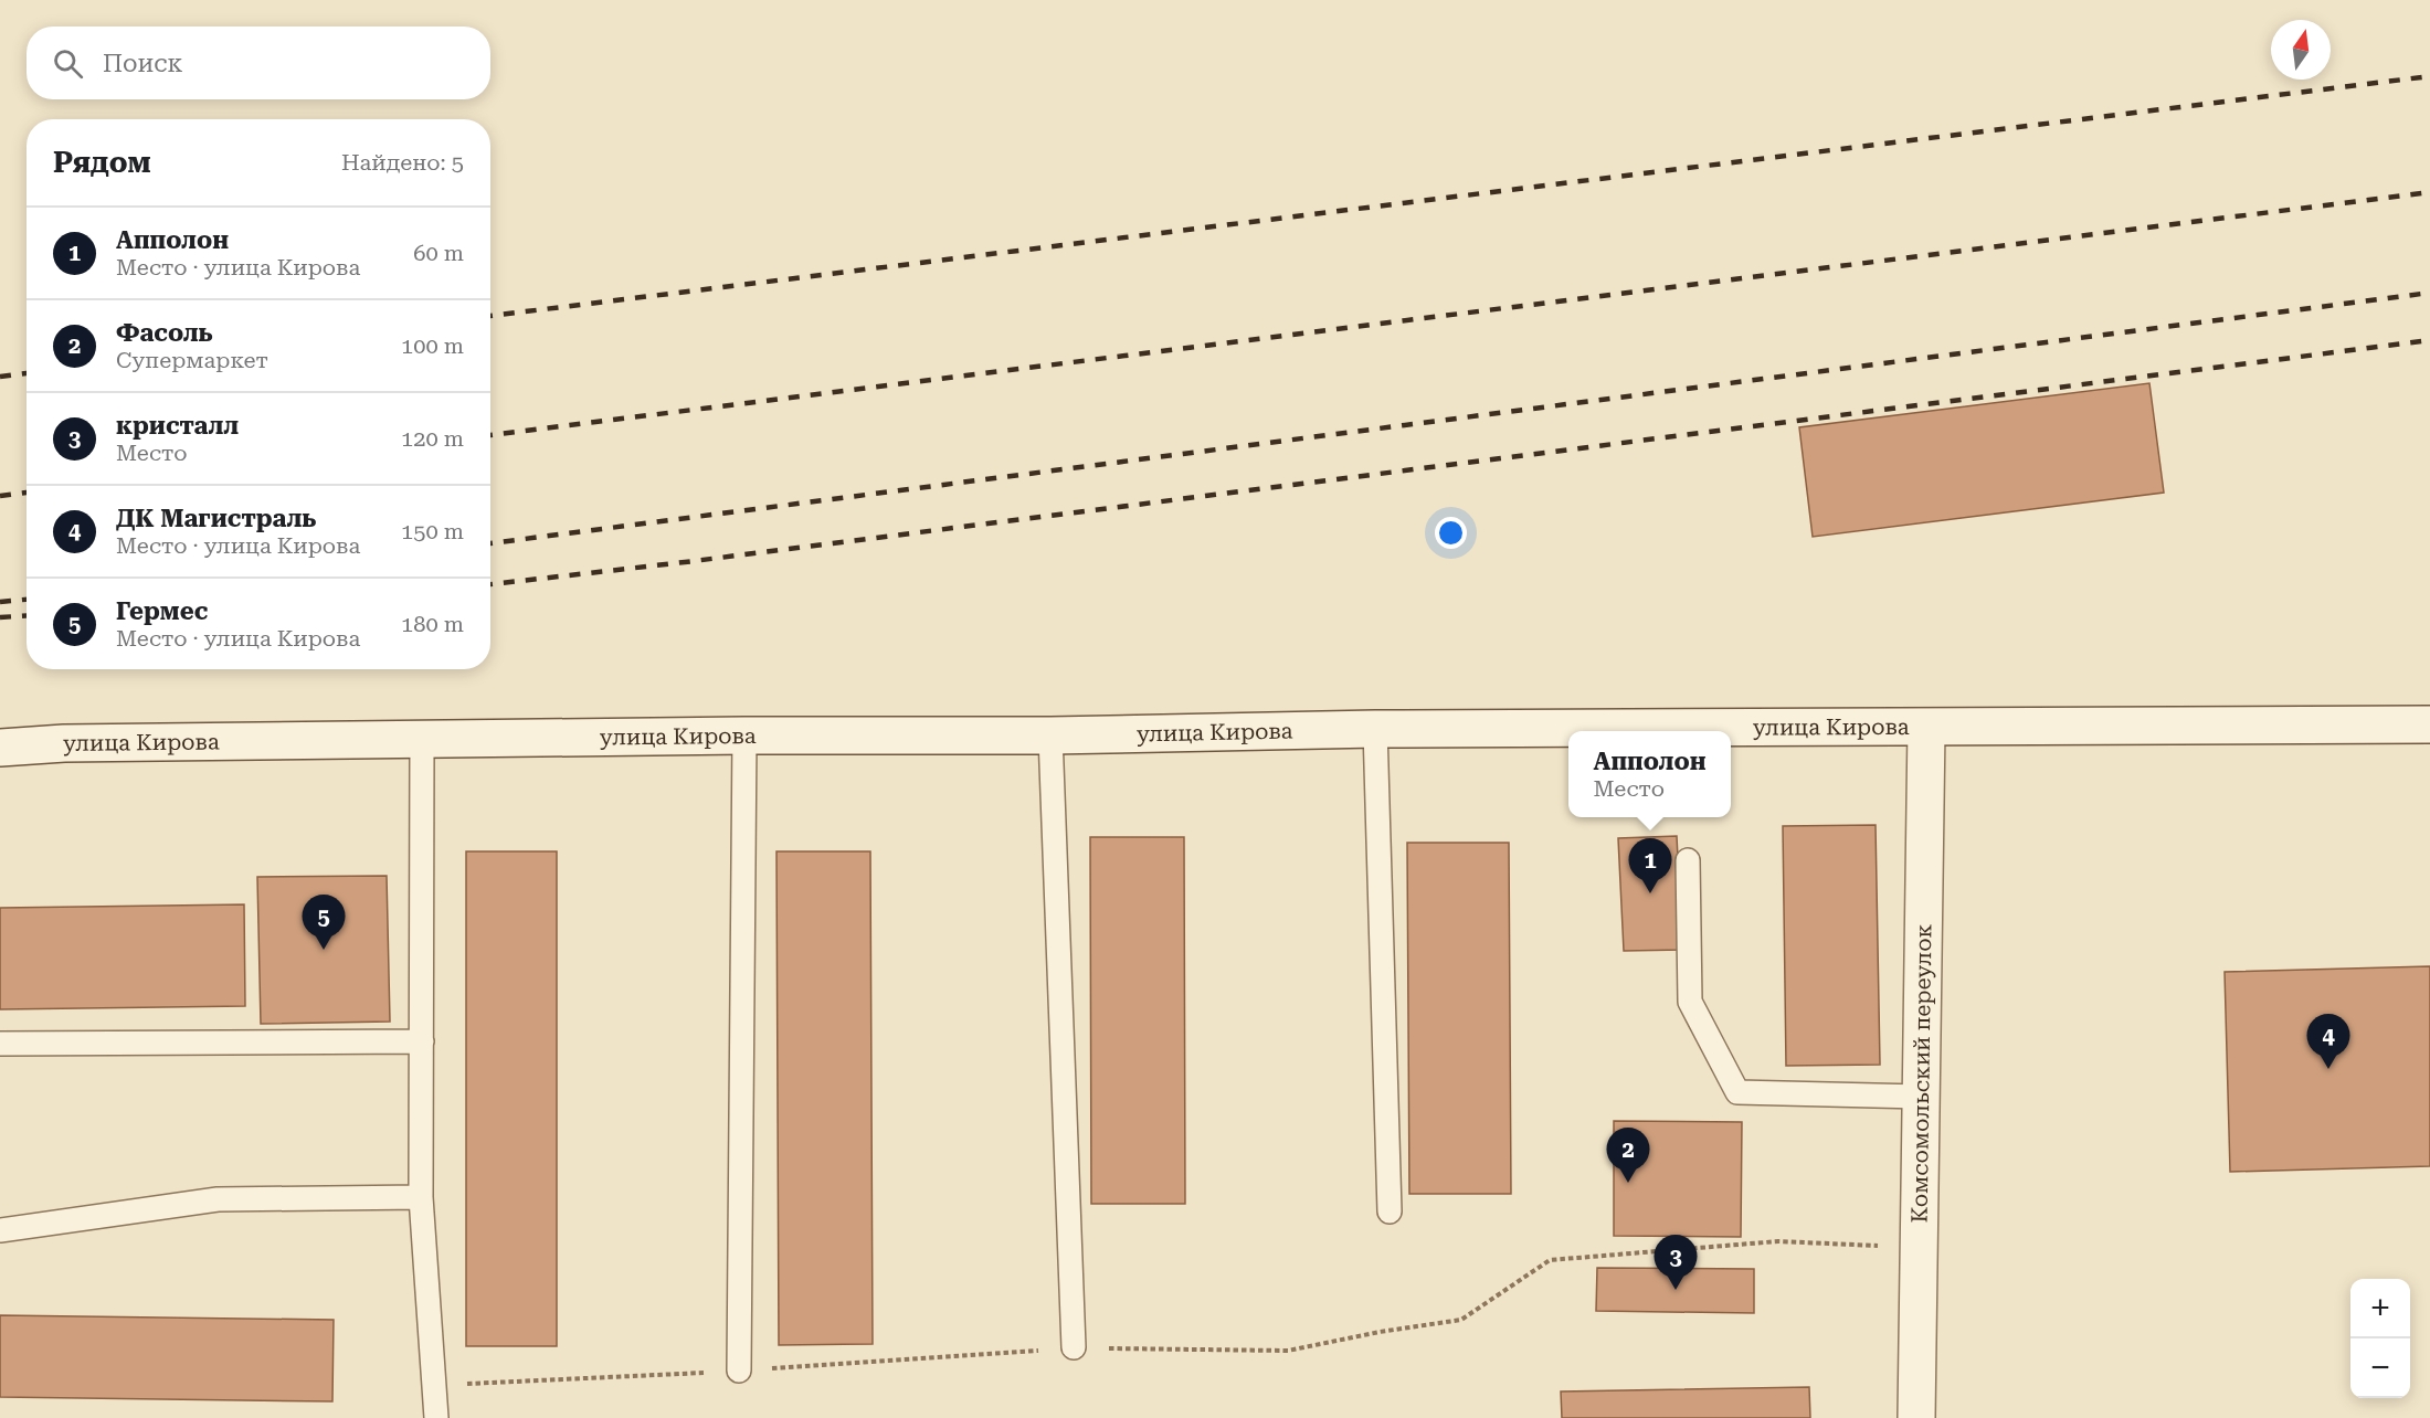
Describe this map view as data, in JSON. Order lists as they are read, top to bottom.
{
  "streets": {
    "main road": ["улица Кирова", "Комсомольский переулок"]
  },
  "crossings": [
    ["улица Кирова", "Комсомольский переулок"]
  ],
  "north": "top",
  "page": {
    "search": "Поиск",
    "heading": ["Рядом", "Найдено: 5"],
    "list": [
      {
        "mark": "1",
        "name": "Апполон",
        "note": "Место · улица Кирова",
        "value": "60 m"
      },
      {
        "mark": "2",
        "name": "Фасоль",
        "note": "Супермаркет",
        "value": "100 m"
      },
      {
        "mark": "3",
        "name": "кристалл",
        "note": "Место",
        "value": "120 m"
      },
      {
        "mark": "4",
        "name": "ДК Магистраль",
        "note": "Место · улица Кирова",
        "value": "150 m"
      },
      {
        "mark": "5",
        "name": "Гермес",
        "note": "Место · улица Кирова",
        "value": "180 m"
      }
    ],
    "popup": ["Апполон", "Место"],
    "pins": [
      "1",
      "5",
      "4",
      "2",
      "3"
    ],
    "map_buttons": ["+", "−"]
  }
}
